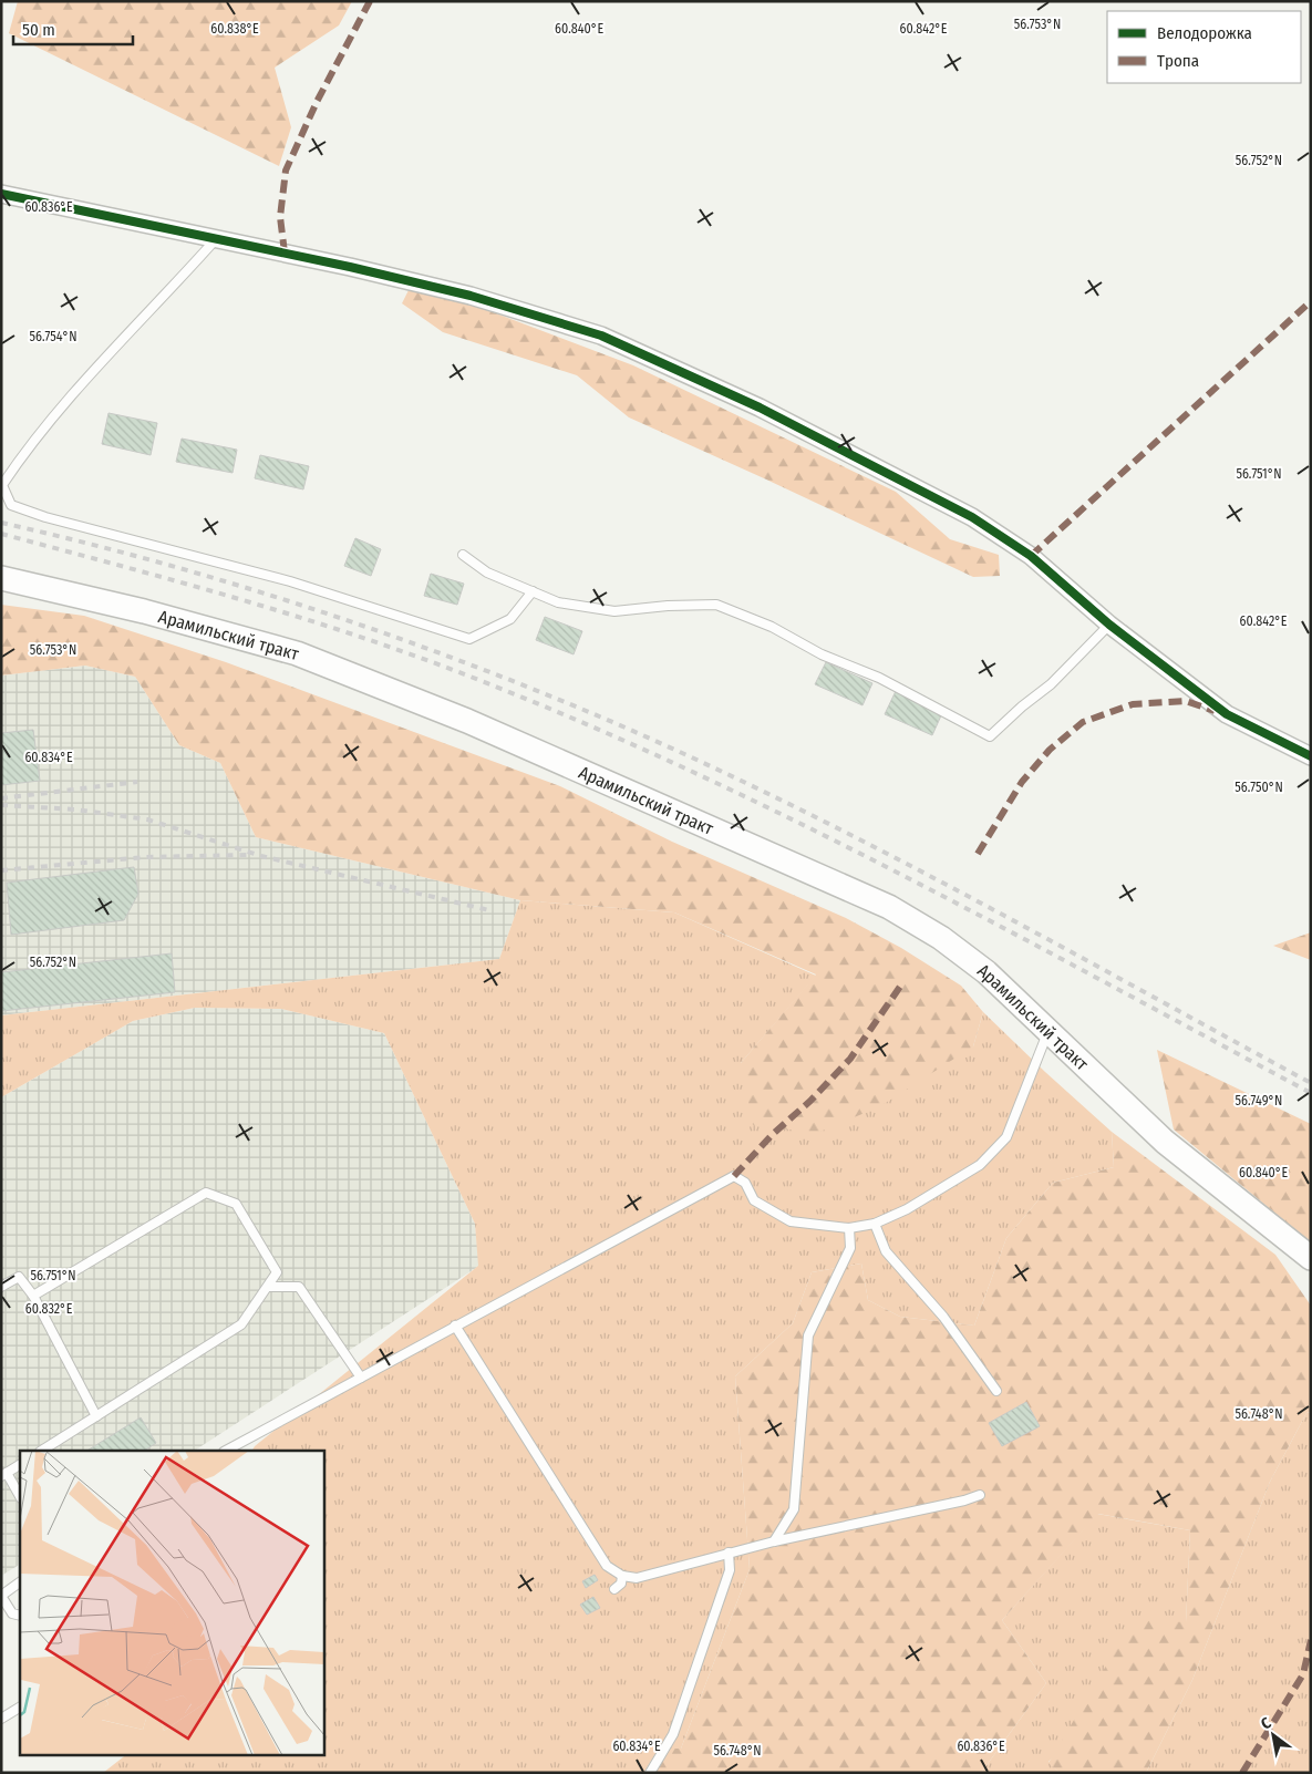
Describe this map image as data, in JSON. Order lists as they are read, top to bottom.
{
  "streets": {
    "main road": ["Арамильский тракт"]
  },
  "legend": ["Велодорожка", "Тропа"],
  "scale_bar": "50 m",
  "north": "top left",
  "coordinates": [
    "56.753°N",
    "60.838°E",
    "60.840°E",
    "60.842°E",
    "56.752°N",
    "60.836°E",
    "56.754°N",
    "56.751°N",
    "60.834°E",
    "56.750°N",
    "56.749°N",
    "60.832°E",
    "56.748°N"
  ]
}
